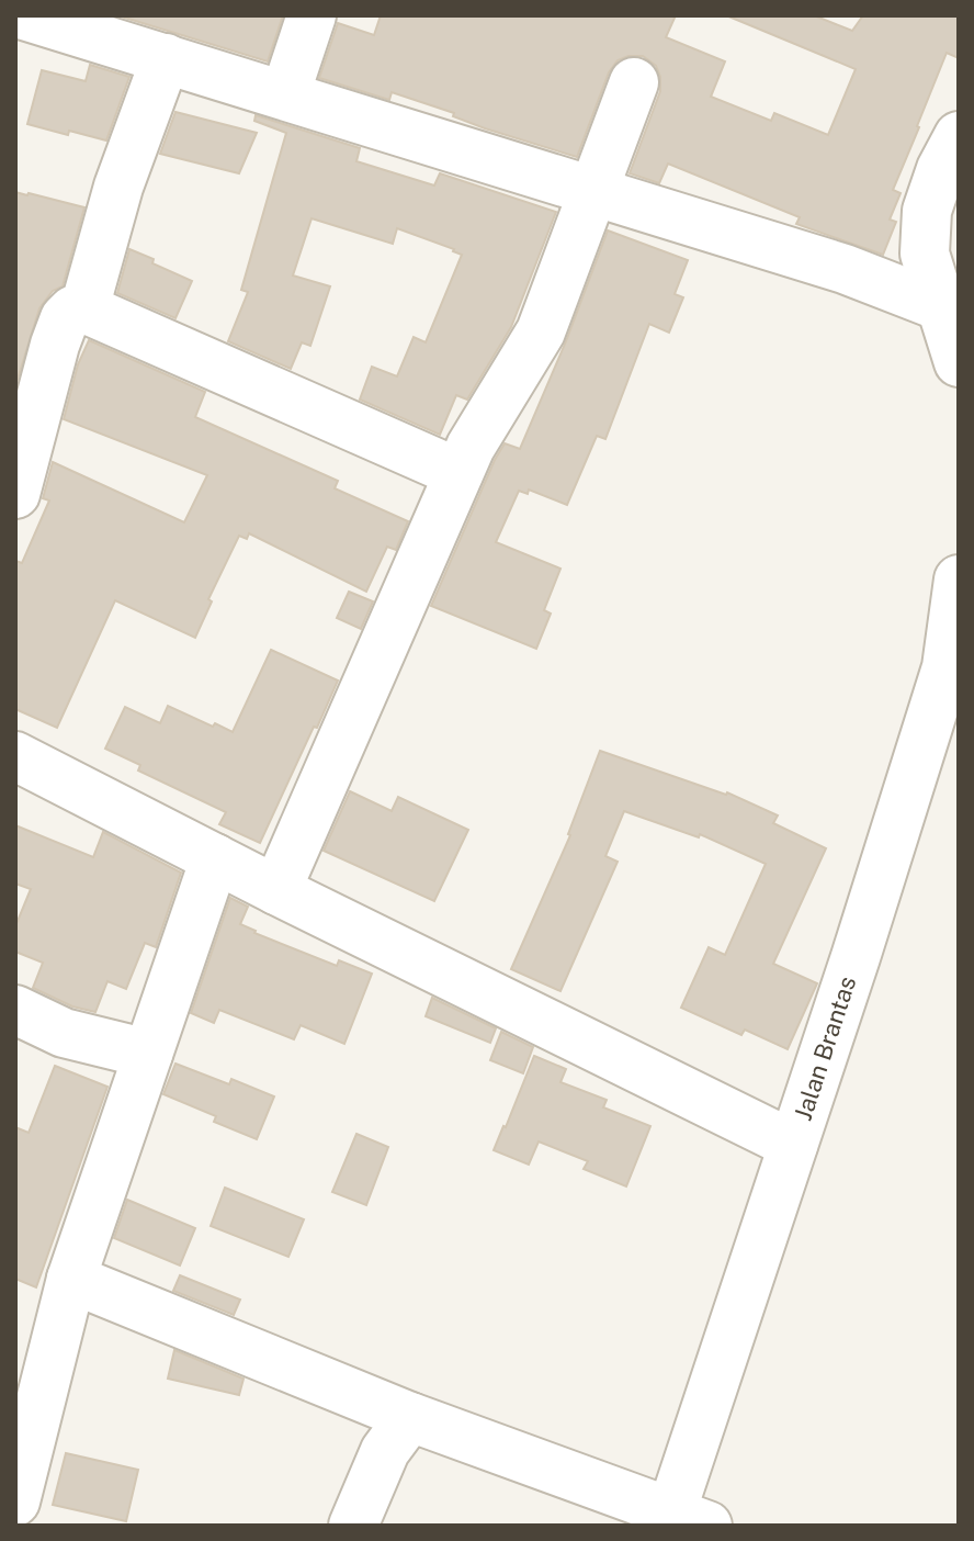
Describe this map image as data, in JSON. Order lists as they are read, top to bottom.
{
  "streets": {
    "street": ["Jalan Brantas"]
  }
}
